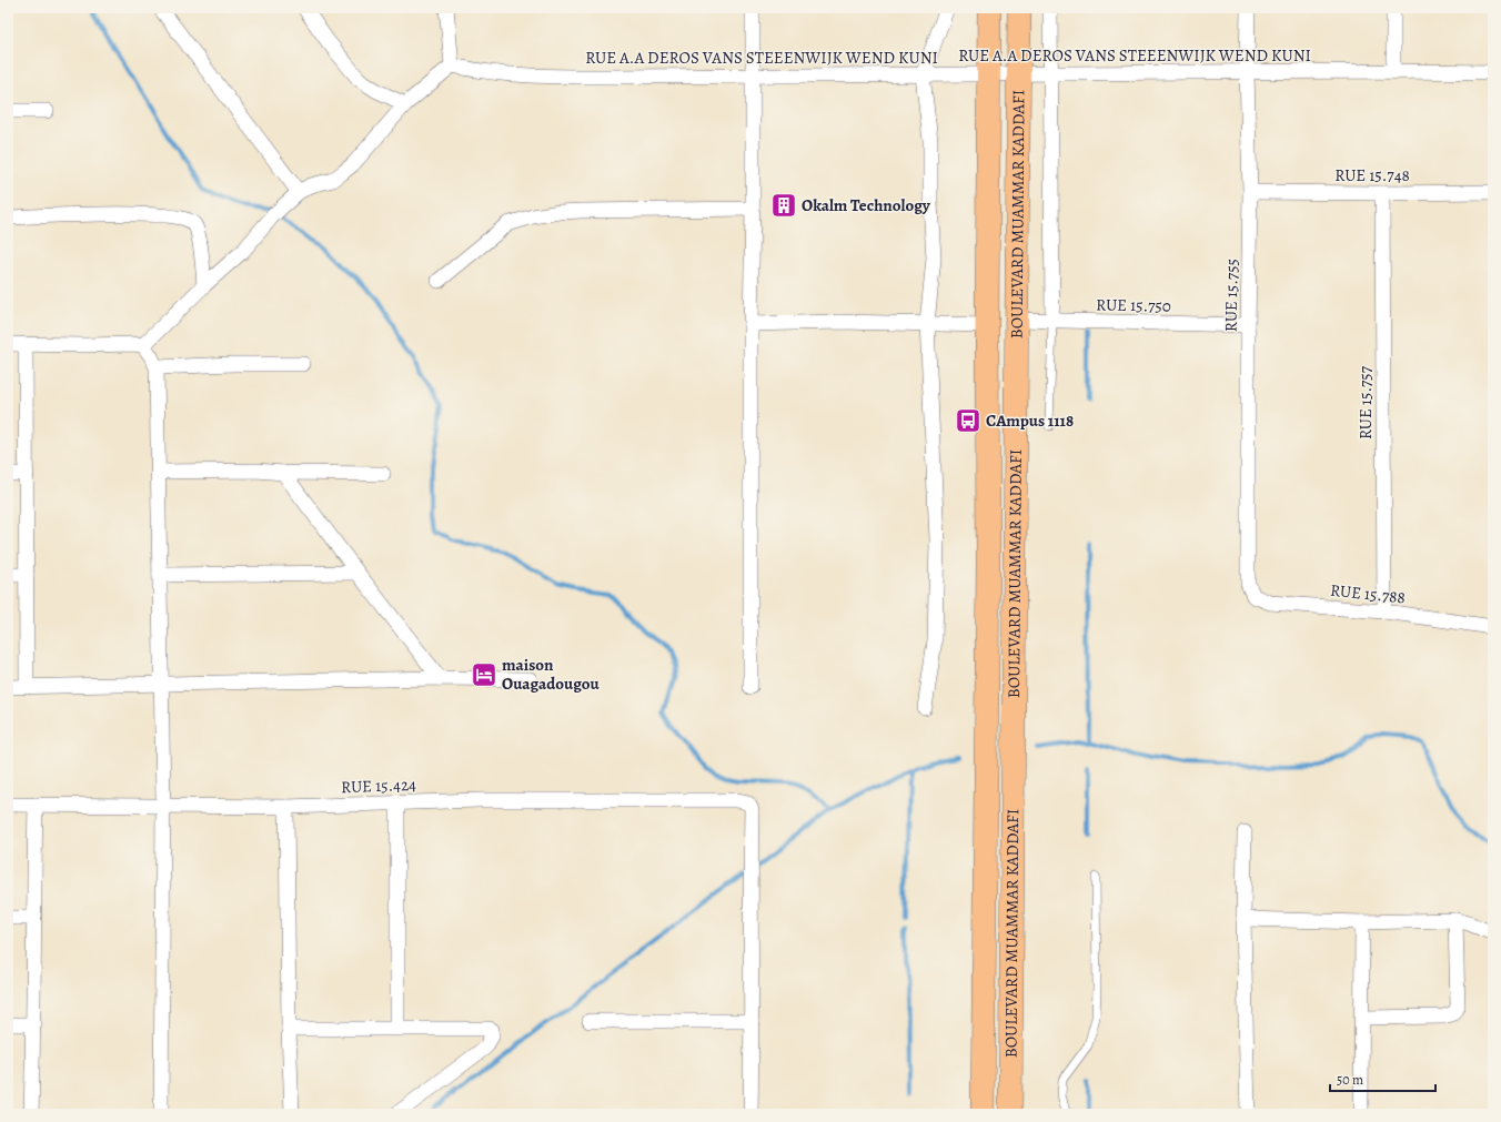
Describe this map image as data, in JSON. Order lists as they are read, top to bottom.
{
  "streets": {
    "main road": ["BOULEVARD MUAMMAR KADDAFI"],
    "street": [
      "RUE A.A DEROS VANS STEEENWIJK WEND KUNI",
      "RUE 15.748",
      "RUE 15.755",
      "RUE 15.750",
      "RUE 15.757",
      "RUE 15.788",
      "RUE 15.424"
    ]
  },
  "crossings": [
    ["RUE A.A DEROS VANS STEEENWIJK WEND KUNI", "BOULEVARD MUAMMAR KADDAFI"],
    ["RUE A.A DEROS VANS STEEENWIJK WEND KUNI", "RUE 15.755"],
    ["RUE 15.748", "RUE 15.755"],
    ["RUE 15.748", "RUE 15.757"],
    ["BOULEVARD MUAMMAR KADDAFI", "RUE 15.750"],
    ["RUE 15.755", "RUE 15.750"],
    ["RUE 15.755", "RUE 15.788"],
    ["RUE 15.757", "RUE 15.788"]
  ],
  "places": {
    "building": ["Okalm Technology"],
    "bus stop": ["CAmpus 1118"],
    "hotel": ["maison Ouagadougou"]
  },
  "scale_bar": "50 m"
}
